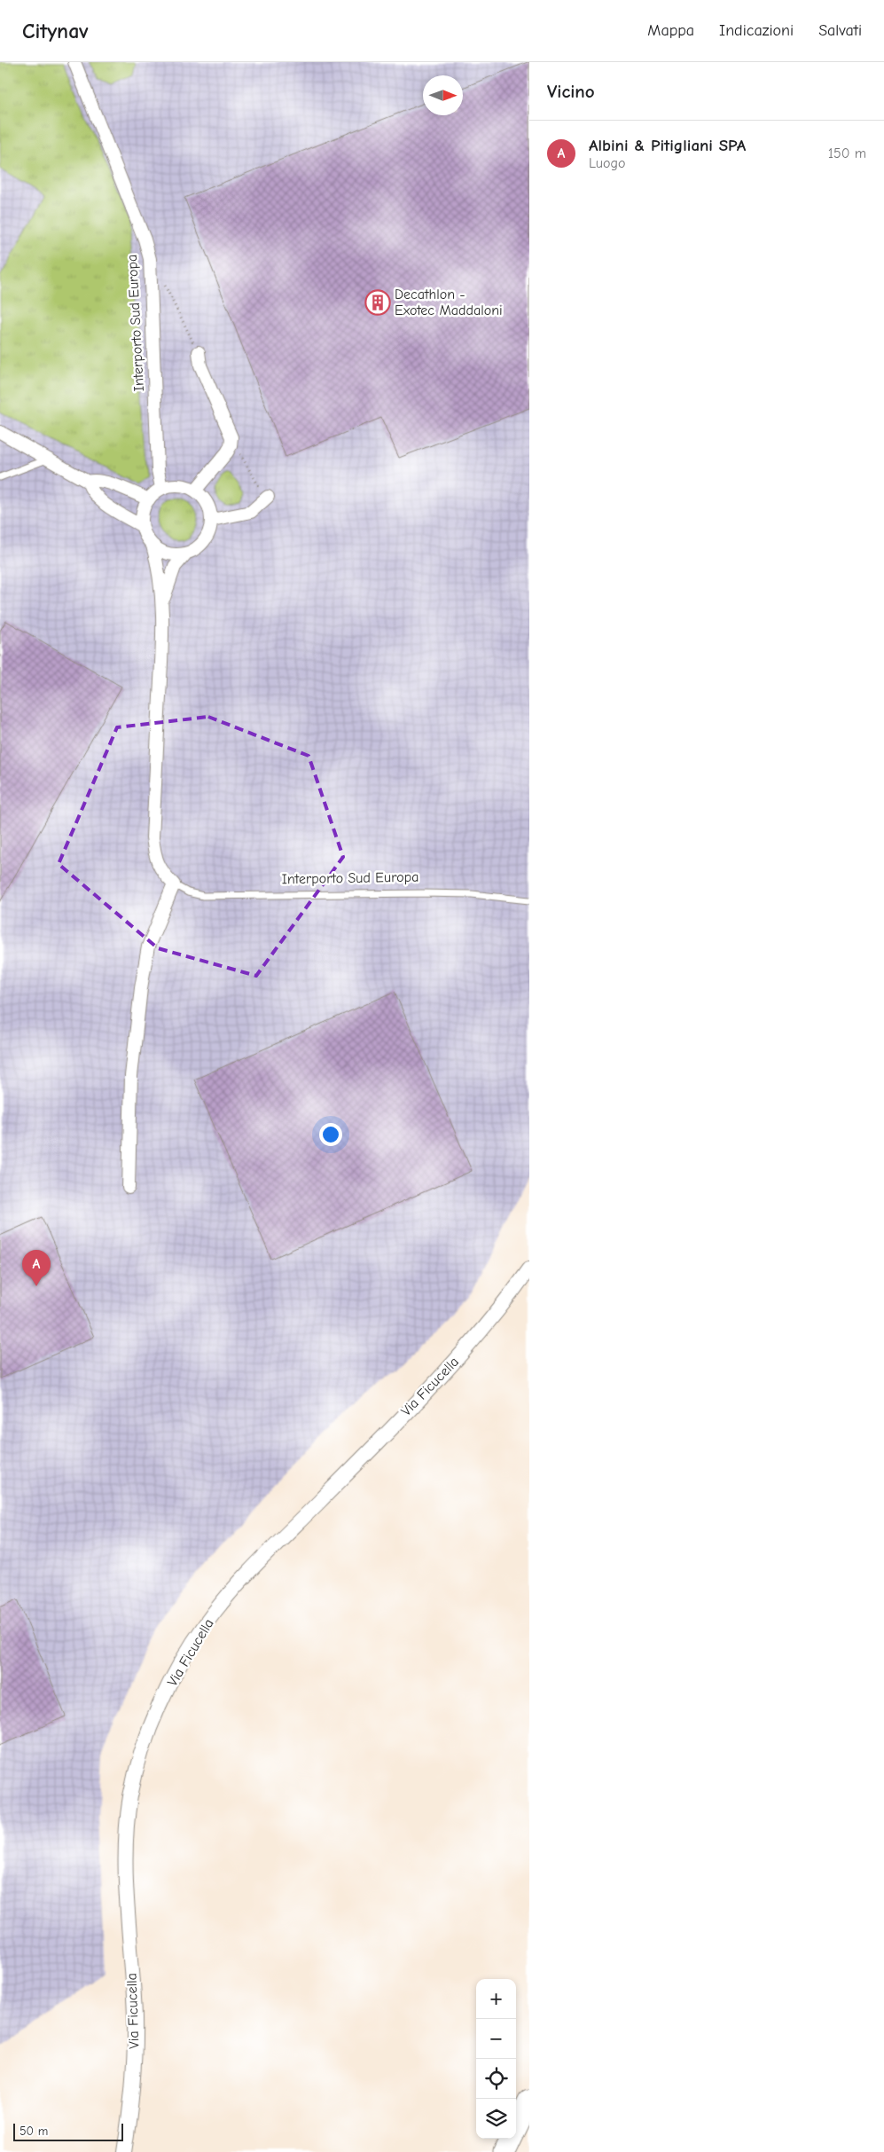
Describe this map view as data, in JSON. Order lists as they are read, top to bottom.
{
  "streets": {
    "street": ["Interporto Sud Europa", "Via Ficucella"]
  },
  "places": {
    "building": ["Decathlon - Exotec Maddaloni"]
  },
  "scale_bar": "50 m",
  "north": "right",
  "page": {
    "header": "Citynav",
    "nav": ["Mappa", "Indicazioni", "Salvati"],
    "heading": "Vicino",
    "list": [
      {
        "mark": "A",
        "name": "Albini & Pitigliani SPA",
        "note": "Luogo",
        "value": "150 m"
      }
    ],
    "pins": "A",
    "map_buttons": ["+", "−"],
    "scale": "50 m"
  }
}
